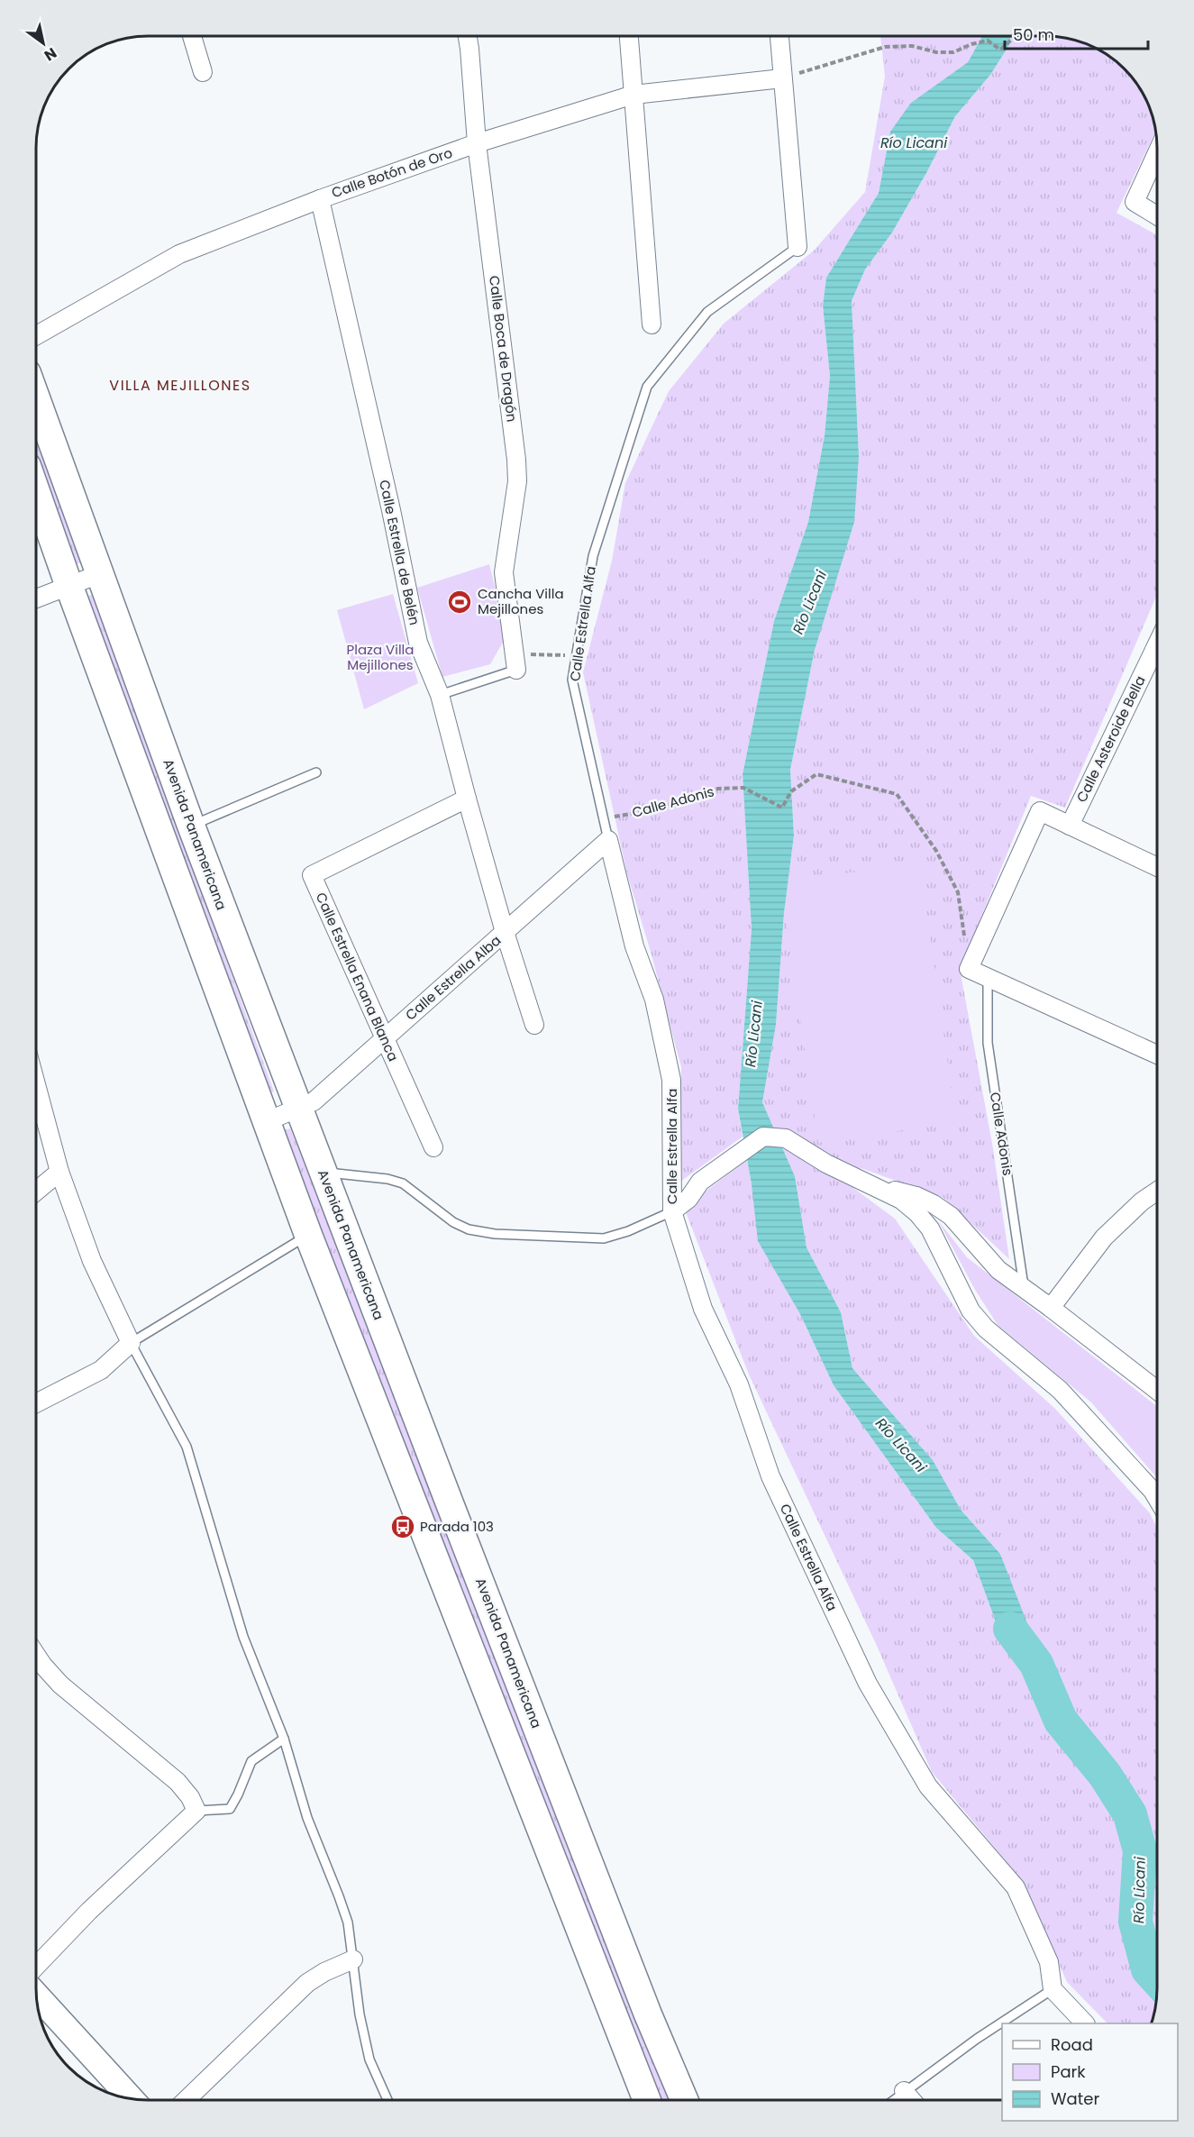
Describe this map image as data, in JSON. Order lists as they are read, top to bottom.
{
  "streets": {
    "main road": ["Avenida Panamericana"],
    "street": [
      "Calle Botón de Oro",
      "Calle Boca de Dragón",
      "Calle Estrella de Belén",
      "Calle Estrella Alfa",
      "Calle Asteroide Bella",
      "Calle Estrella Enana Blanca",
      "Calle Estrella Alba"
    ],
    "lane": ["Calle Adonis"]
  },
  "crossings": [
    ["Calle Botón de Oro", "Calle Boca de Dragón"],
    ["Calle Botón de Oro", "Calle Estrella de Belén"],
    ["Calle Estrella de Belén", "Calle Estrella Enana Blanca"],
    ["Calle Estrella de Belén", "Calle Estrella Alba"],
    ["Calle Estrella Alfa", "Calle Adonis"],
    ["Calle Estrella Alfa", "Calle Estrella Alba"],
    ["Avenida Panamericana", "Calle Estrella Alba"],
    ["Calle Estrella Enana Blanca", "Calle Estrella Alba"]
  ],
  "districts": ["VILLA MEJILLONES"],
  "water": ["Río Licani"],
  "parks": ["Plaza Villa Mejillones"],
  "places": {
    "sports": ["Cancha Villa Mejillones"],
    "bus stop": ["Parada 103"]
  },
  "legend": ["Road", "Park", "Water"],
  "scale_bar": "50 m",
  "north": "bottom right"
}
